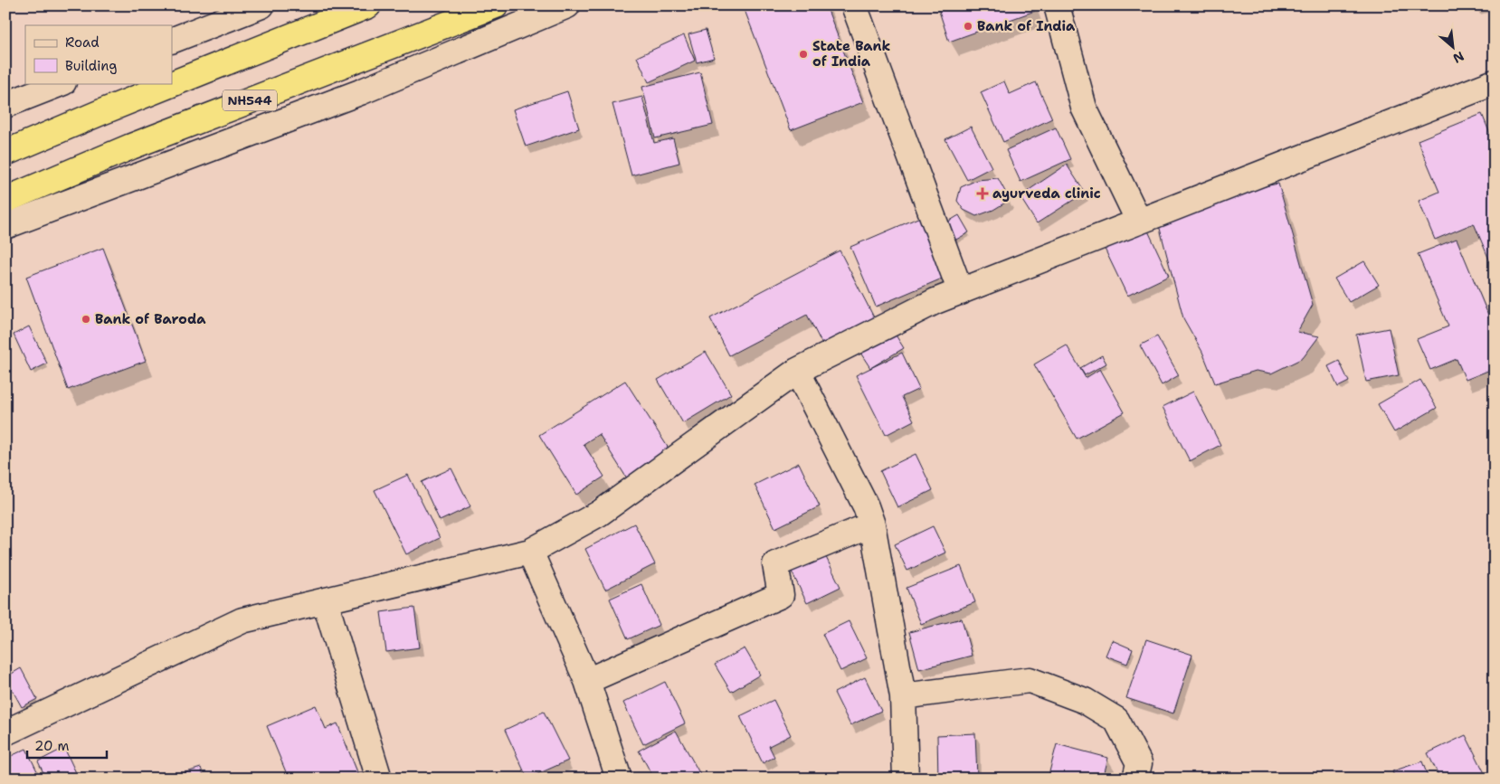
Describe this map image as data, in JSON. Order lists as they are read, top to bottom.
{
  "streets": {
    "highway": ["NH544"]
  },
  "places": {
    "other": ["Bank of India", "State Bank of India", "Bank of Baroda"],
    "health": ["ayurveda clinic"]
  },
  "legend": ["Road", "Building"],
  "scale_bar": "20 m",
  "north": "bottom right"
}
